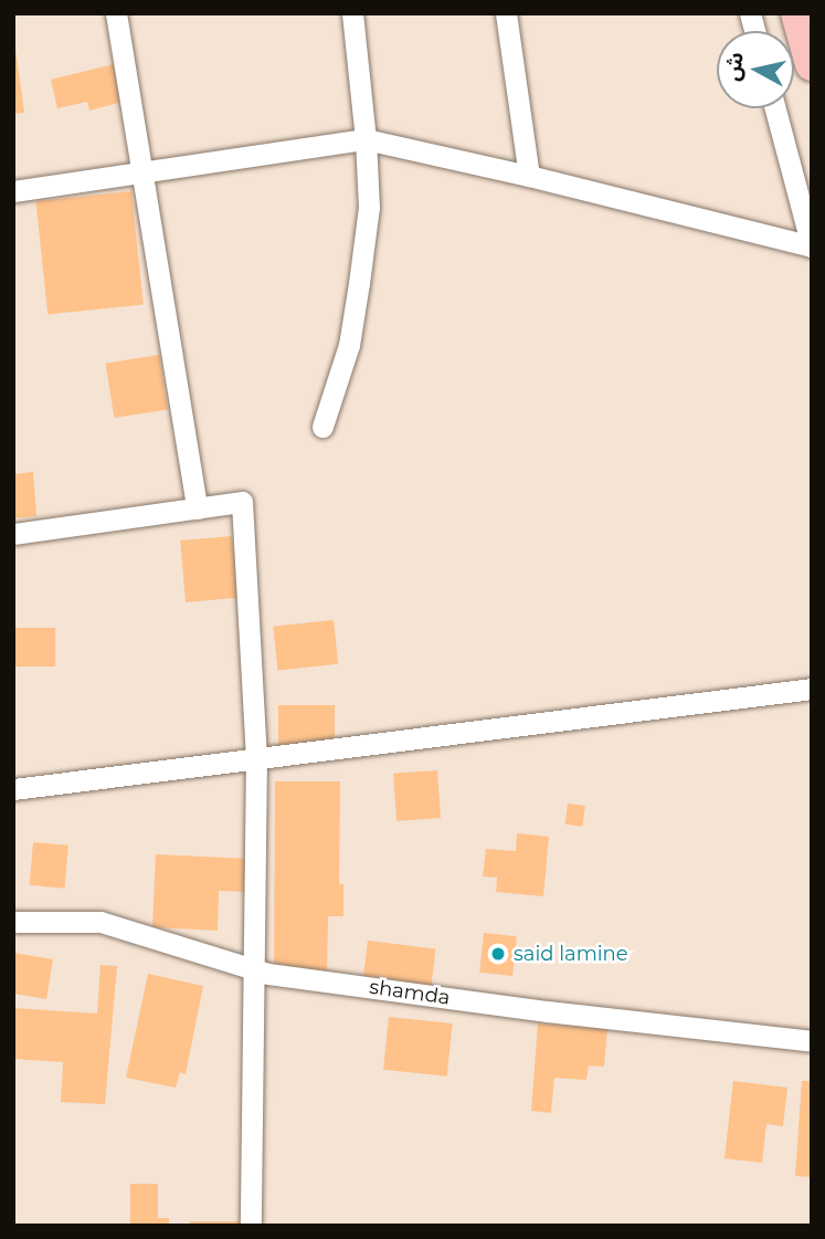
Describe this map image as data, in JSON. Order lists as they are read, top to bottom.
{
  "streets": {
    "street": ["shamda"]
  },
  "places": ["said lamine"],
  "north": "left"
}
